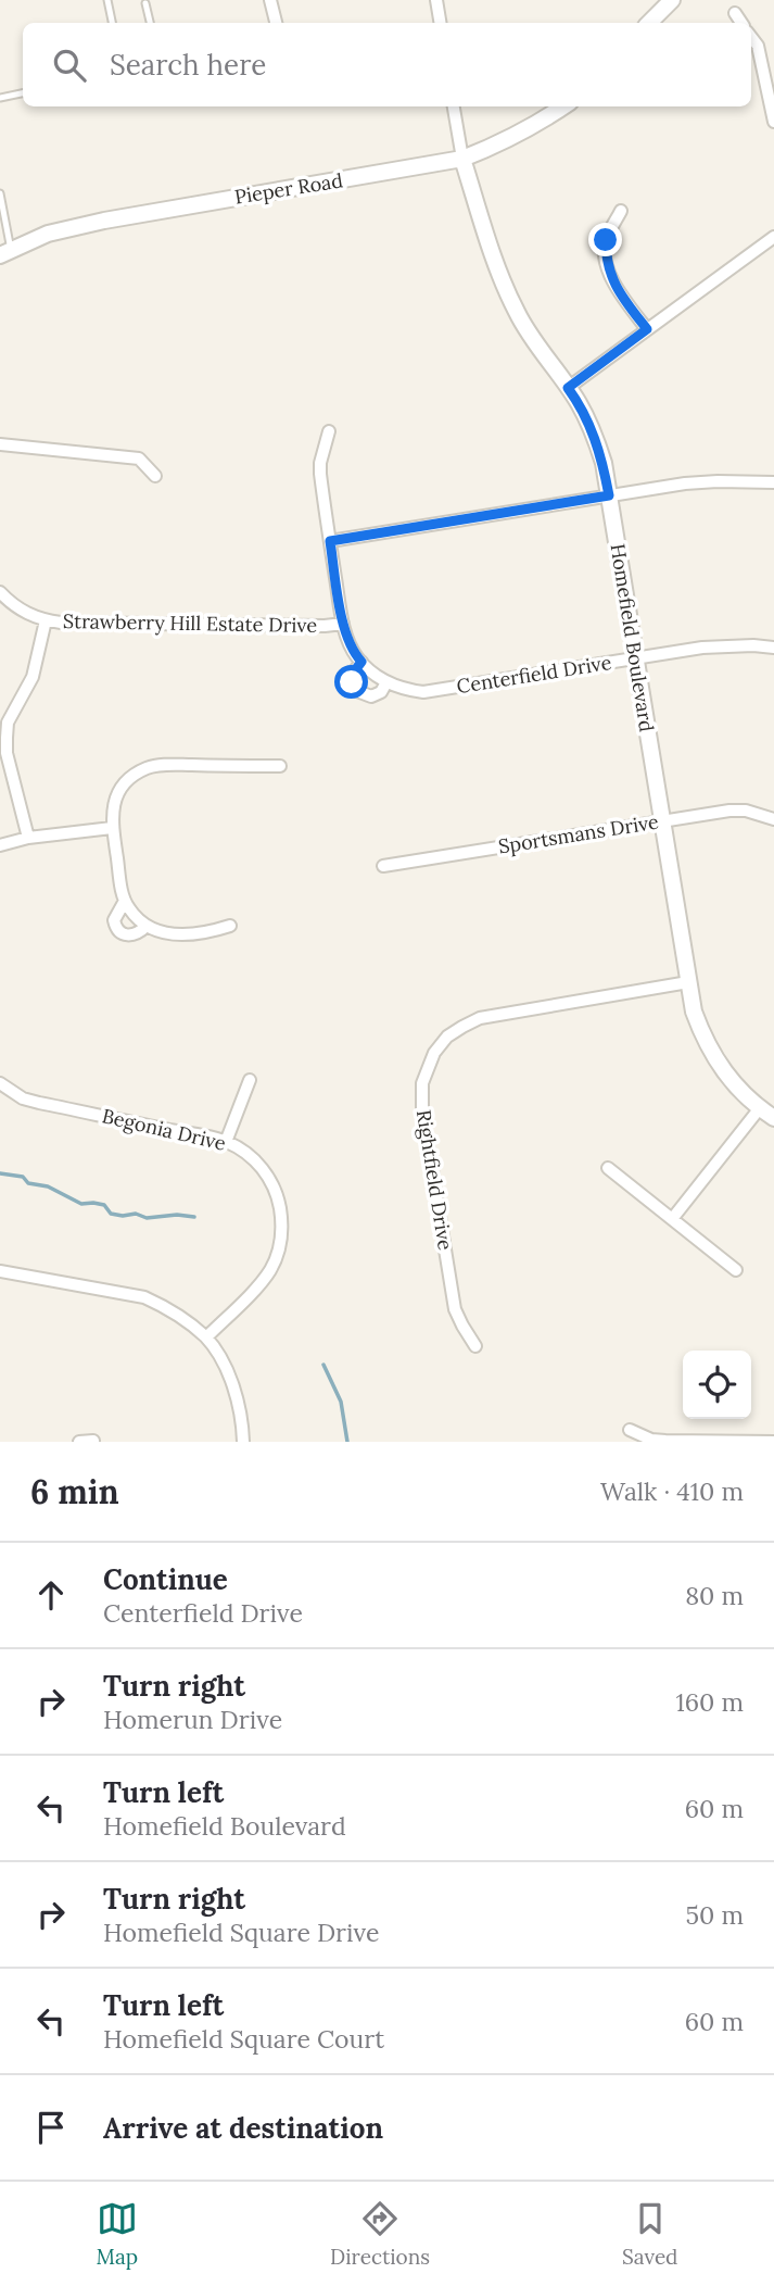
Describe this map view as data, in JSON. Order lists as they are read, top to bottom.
{
  "streets": {
    "street": [
      "Pieper Road",
      "Strawberry Hill Estate Drive",
      "Homefield Boulevard",
      "Centerfield Drive",
      "Sportsmans Drive",
      "Begonia Drive",
      "Rightfield Drive"
    ]
  },
  "crossings": [
    ["Pieper Road", "Homefield Boulevard"],
    ["Strawberry Hill Estate Drive", "Centerfield Drive"],
    ["Homefield Boulevard", "Centerfield Drive"],
    ["Homefield Boulevard", "Sportsmans Drive"],
    ["Homefield Boulevard", "Rightfield Drive"]
  ],
  "page": {
    "search": "Search here",
    "heading": ["6 min", "Walk · 410 m"],
    "list": [
      ["Continue", "Centerfield Drive", "80 m"],
      ["Turn right", "Homerun Drive", "160 m"],
      ["Turn left", "Homefield Boulevard", "60 m"],
      ["Turn right", "Homefield Square Drive", "50 m"],
      ["Turn left", "Homefield Square Court", "60 m"],
      "Arrive at destination"
    ],
    "nav": ["Map", "Directions", "Saved"]
  }
}
